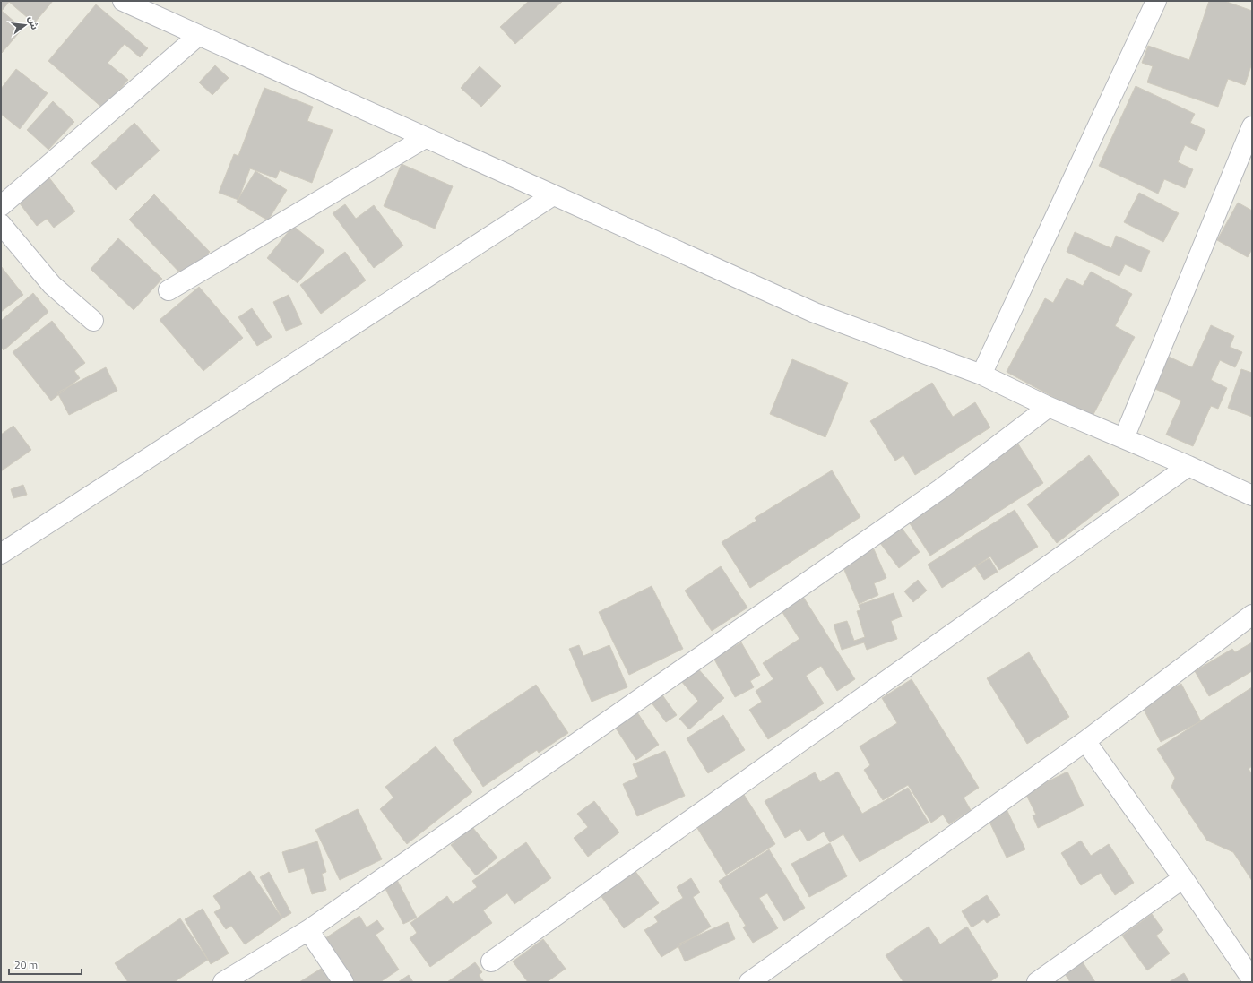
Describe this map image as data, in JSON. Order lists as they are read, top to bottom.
{
  "scale_bar": "20 m",
  "north": "right"
}
